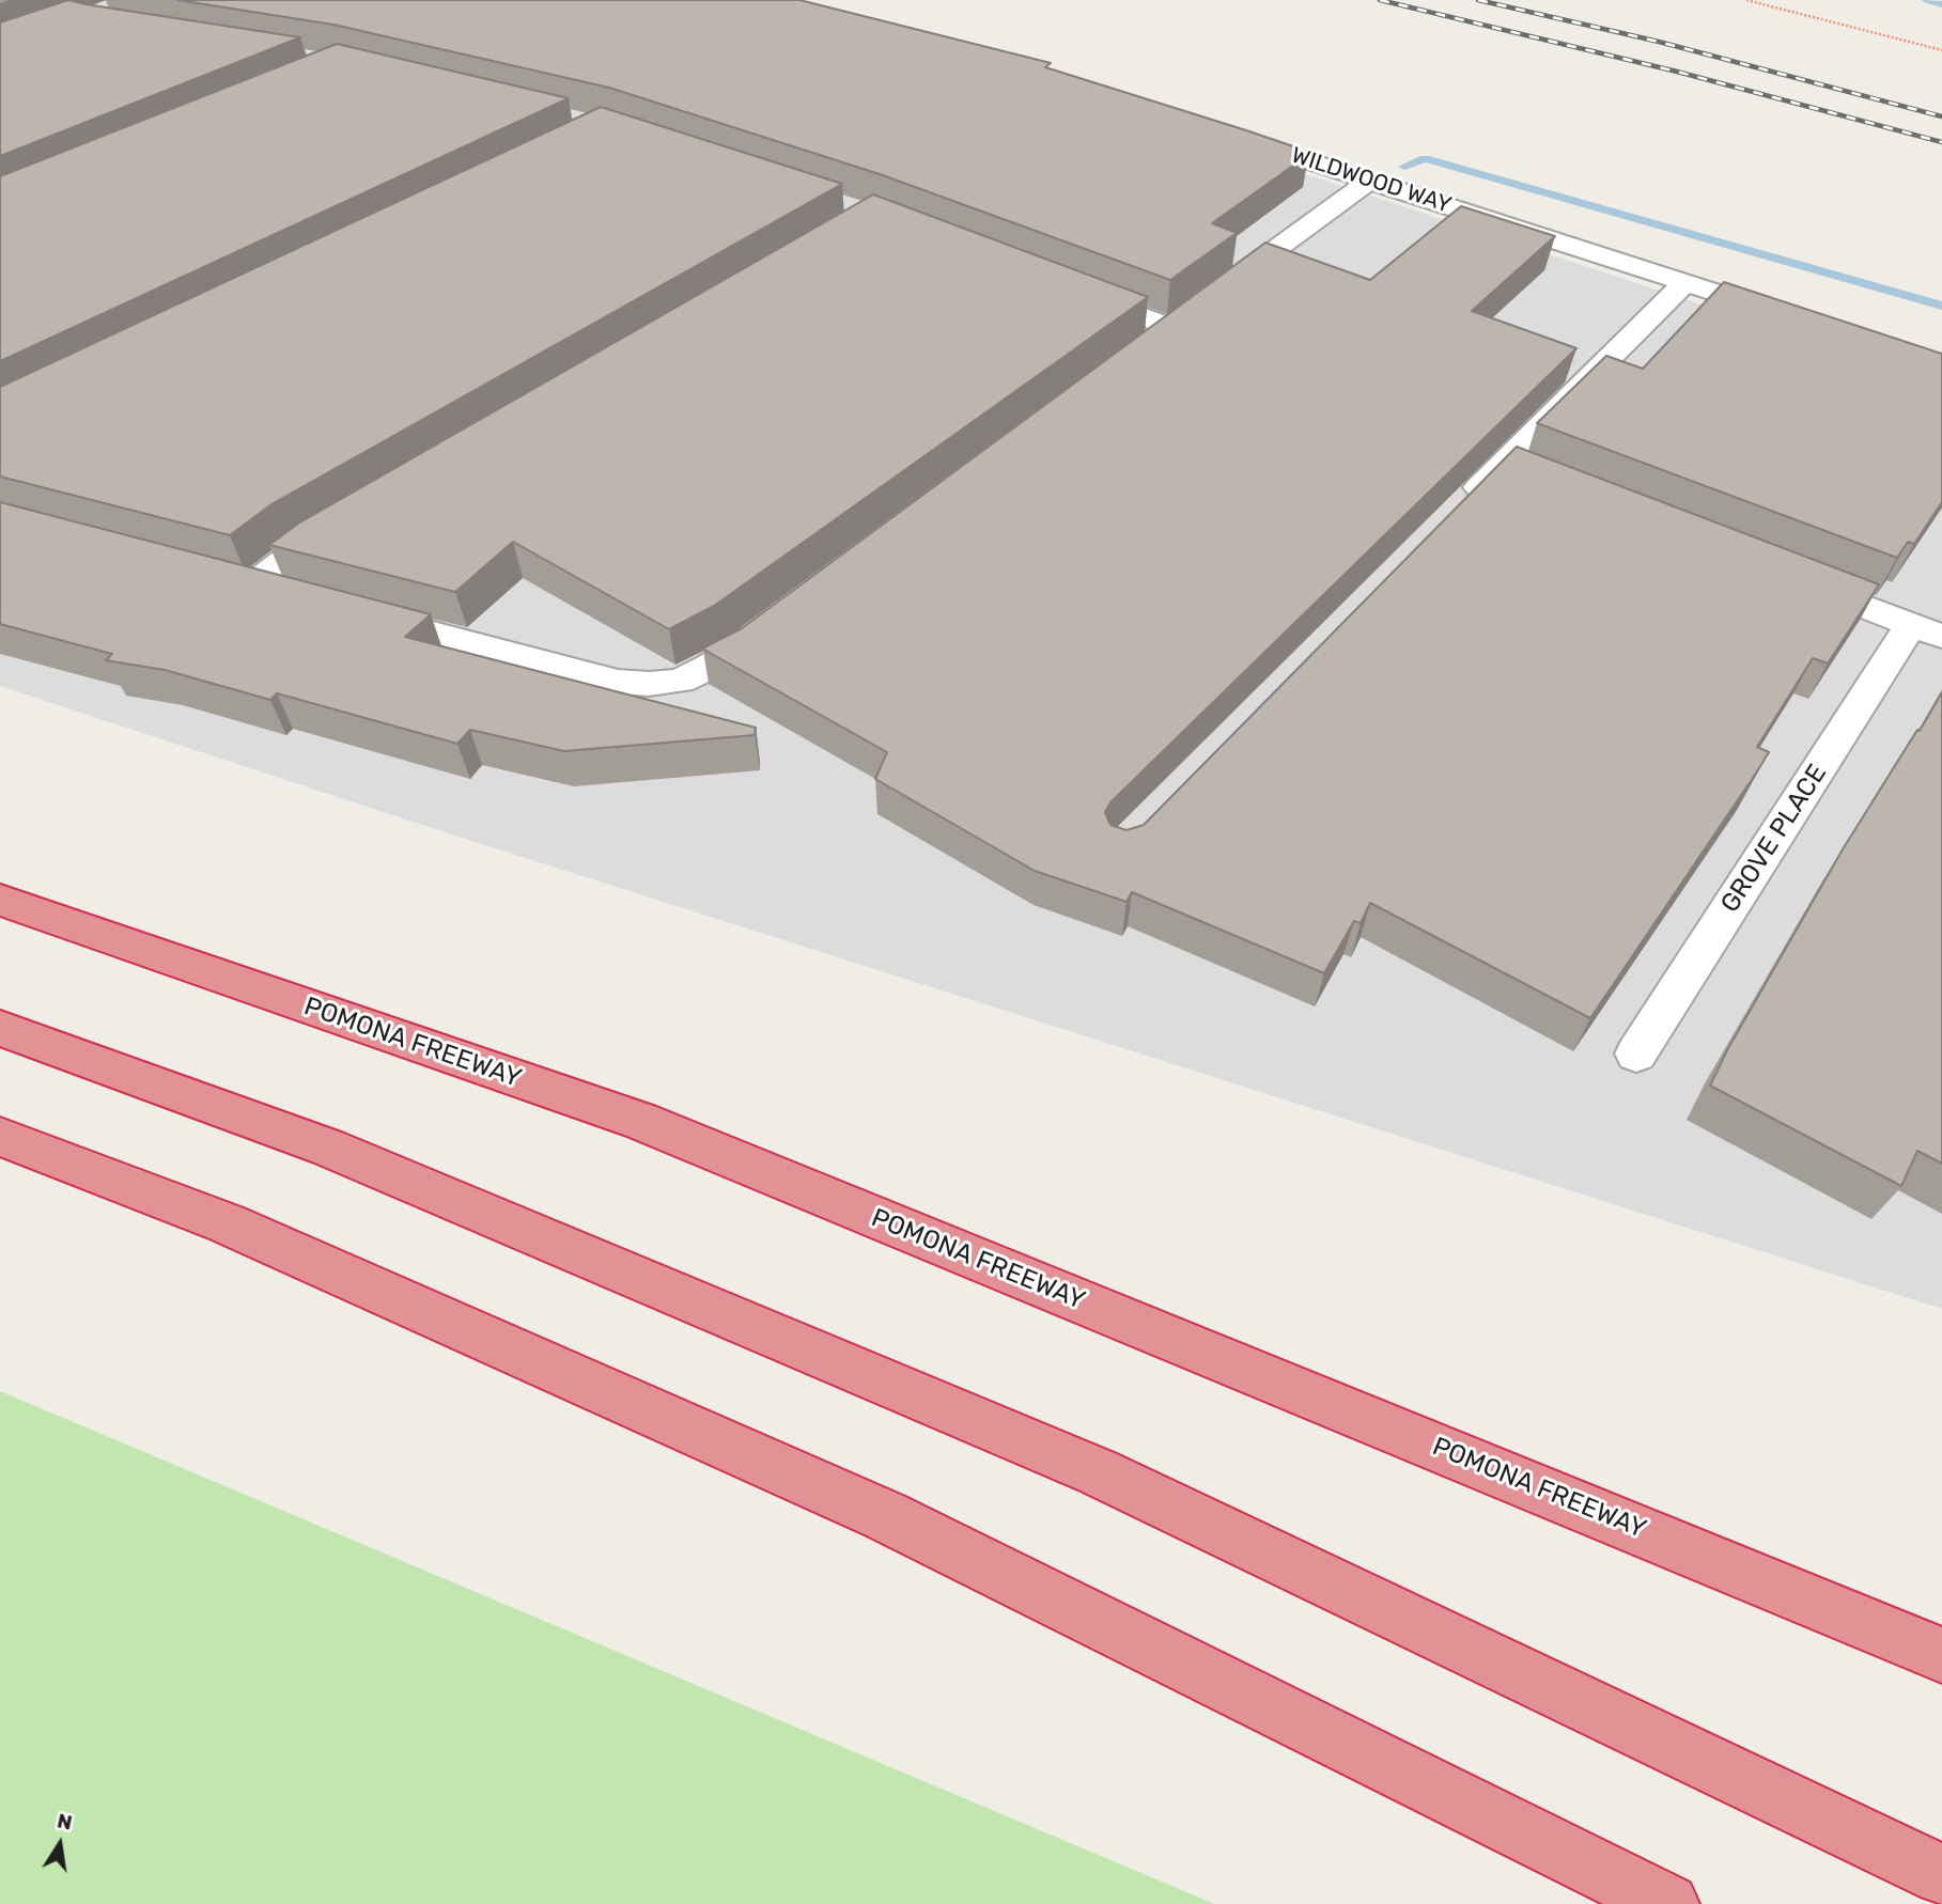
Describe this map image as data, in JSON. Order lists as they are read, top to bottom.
{
  "streets": {
    "highway": ["POMONA FREEWAY"],
    "street": ["WILDWOOD WAY", "GROVE PLACE"]
  },
  "north": "top"
}
